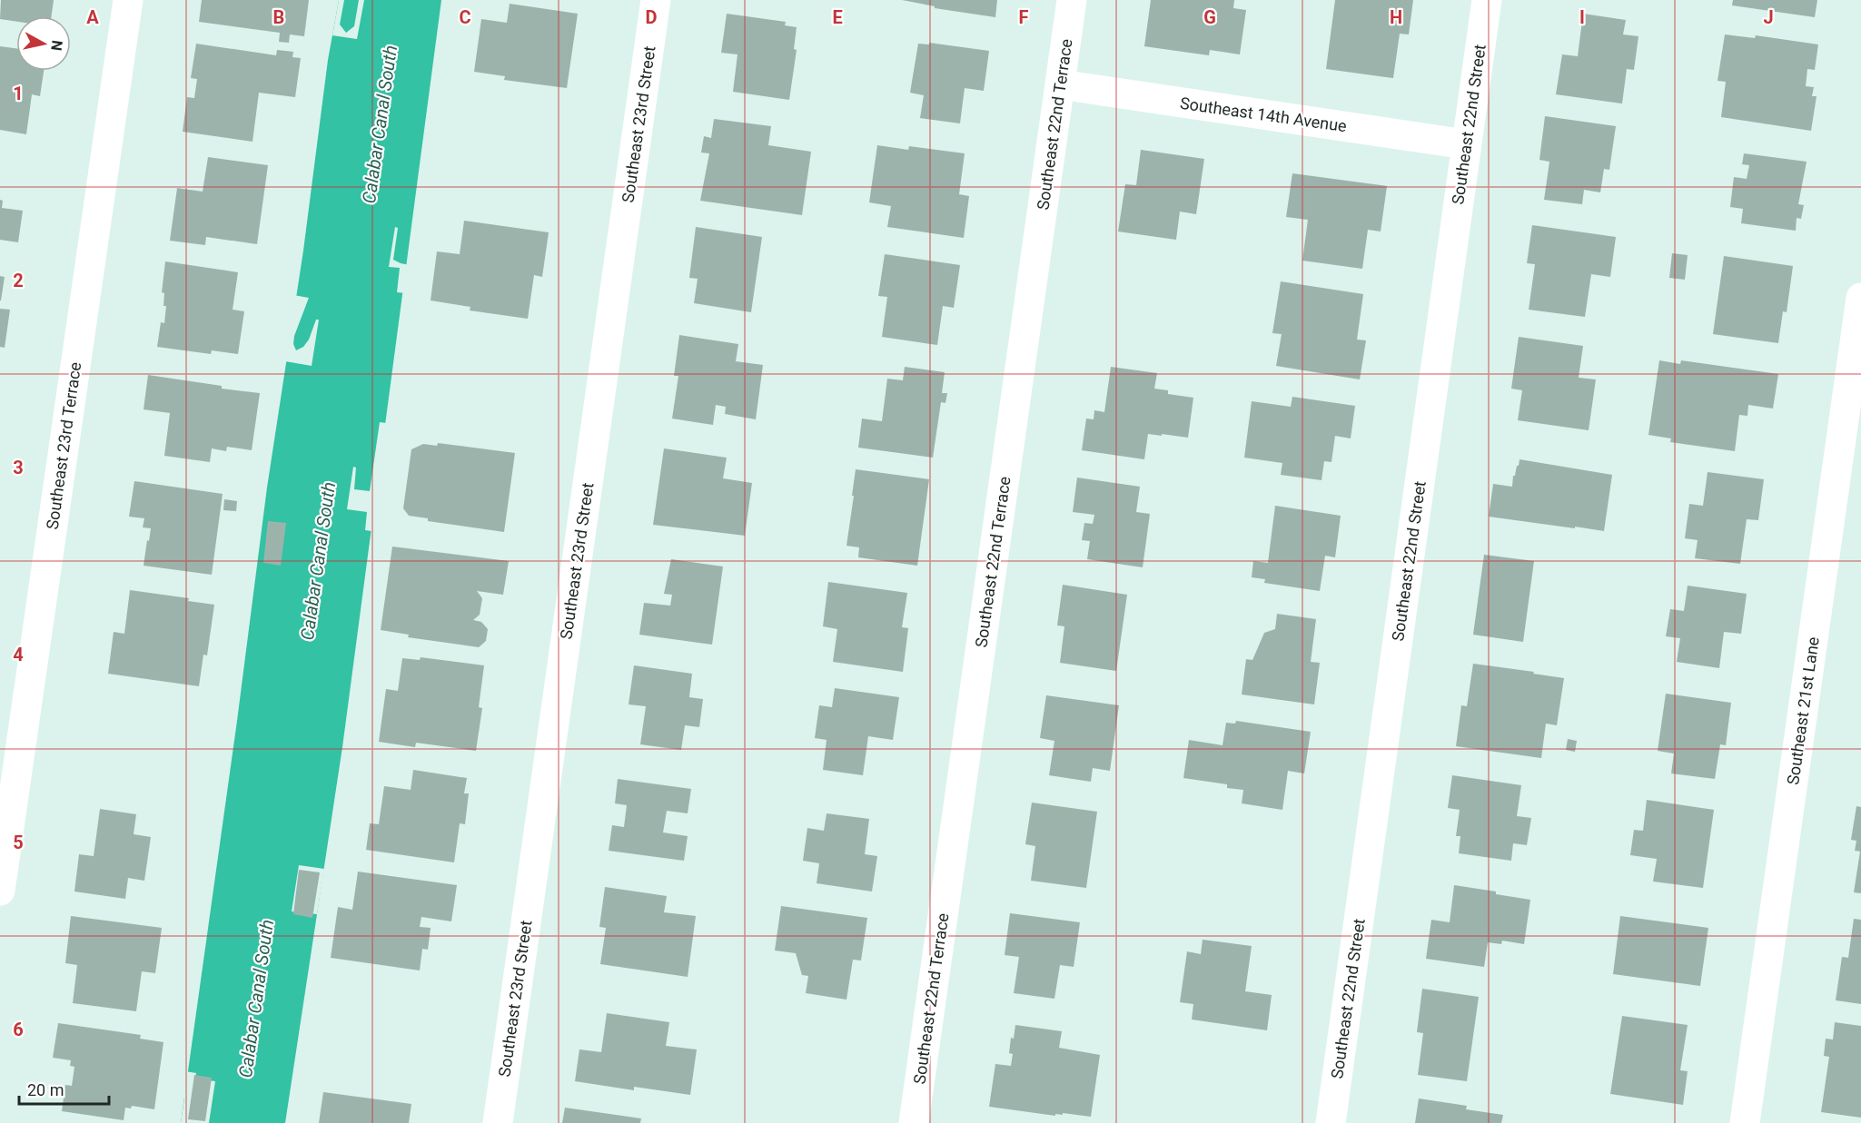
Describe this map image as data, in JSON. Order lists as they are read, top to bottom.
{
  "streets": {
    "street": [
      "Southeast 14th Avenue",
      "Southeast 23rd Street",
      "Southeast 22nd Terrace",
      "Southeast 22nd Street",
      "Southeast 23rd Terrace",
      "Southeast 21st Lane"
    ]
  },
  "crossings": [
    ["Southeast 14th Avenue", "Southeast 22nd Terrace"],
    ["Southeast 14th Avenue", "Southeast 22nd Street"]
  ],
  "water": ["Calabar Canal South"],
  "scale_bar": "20 m",
  "north": "right",
  "grid": {
    "columns": [
      "A",
      "B",
      "C",
      "D",
      "E",
      "F",
      "G",
      "H",
      "I",
      "J"
    ],
    "rows": [
      "1",
      "2",
      "3",
      "4",
      "5",
      "6"
    ]
  }
}
